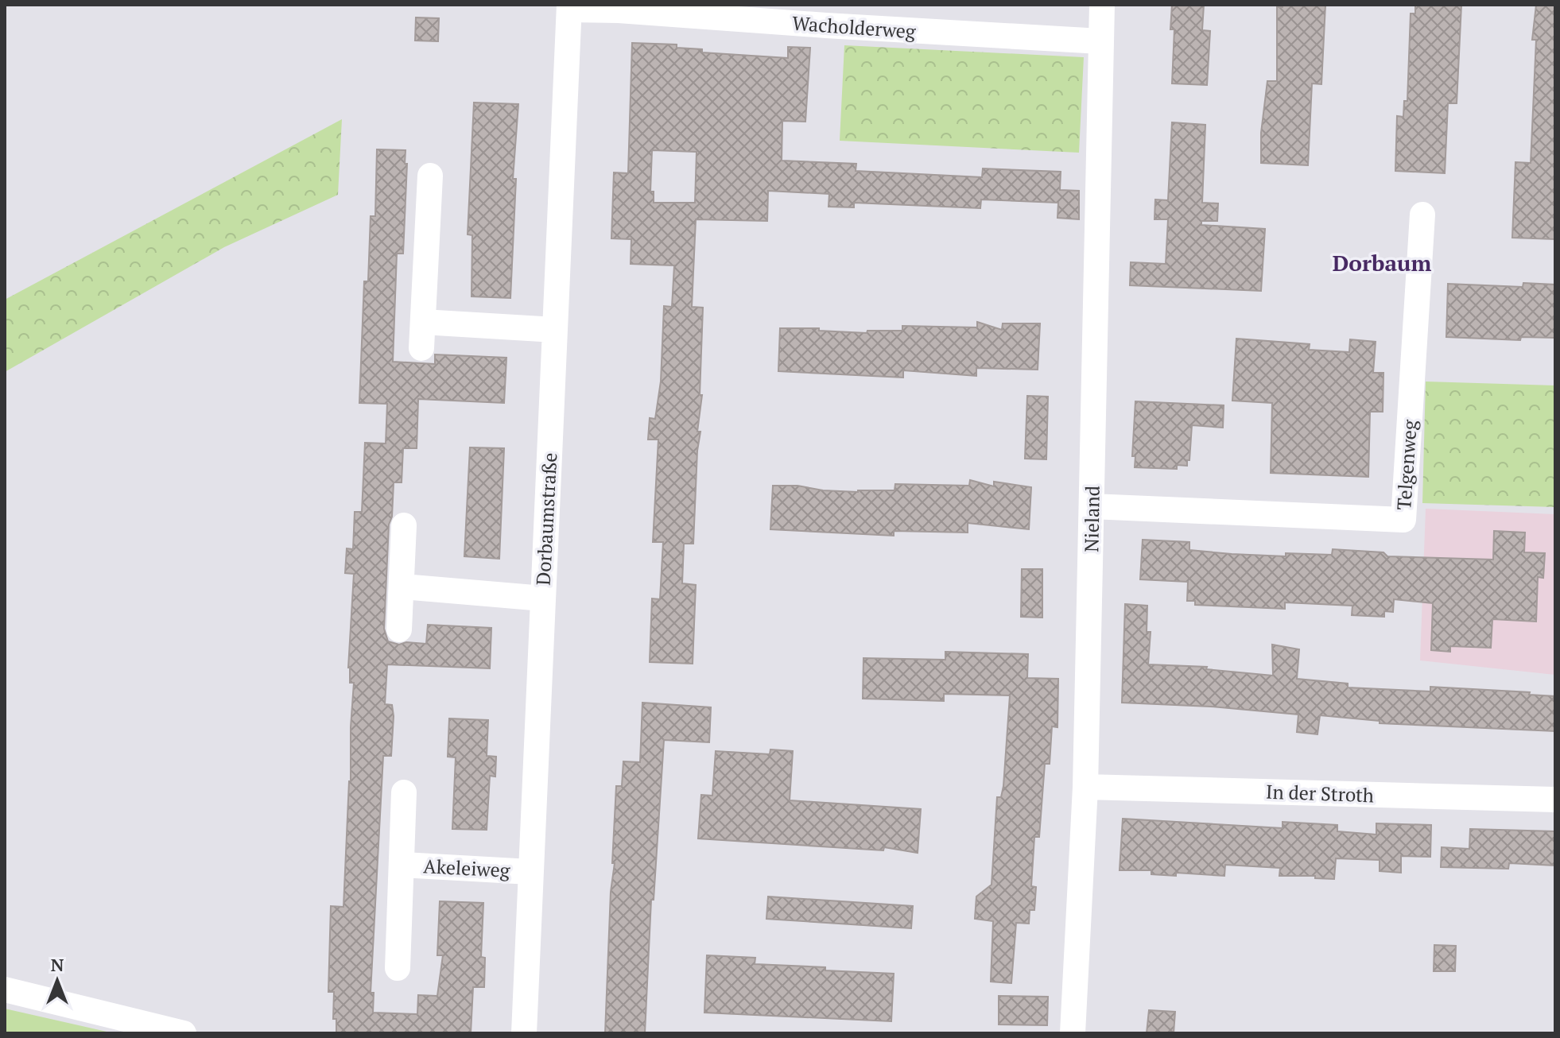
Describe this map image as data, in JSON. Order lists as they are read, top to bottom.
{
  "streets": {
    "street": [
      "Wacholderweg",
      "Telgenweg",
      "Dorbaumstraße",
      "Nieland",
      "In der Stroth",
      "Akeleiweg"
    ]
  },
  "crossings": [
    ["Wacholderweg", "Dorbaumstraße"],
    ["Wacholderweg", "Nieland"],
    ["Telgenweg", "Nieland"],
    ["Dorbaumstraße", "Akeleiweg"],
    ["Nieland", "In der Stroth"]
  ],
  "districts": ["Dorbaum"],
  "north": "top"
}
